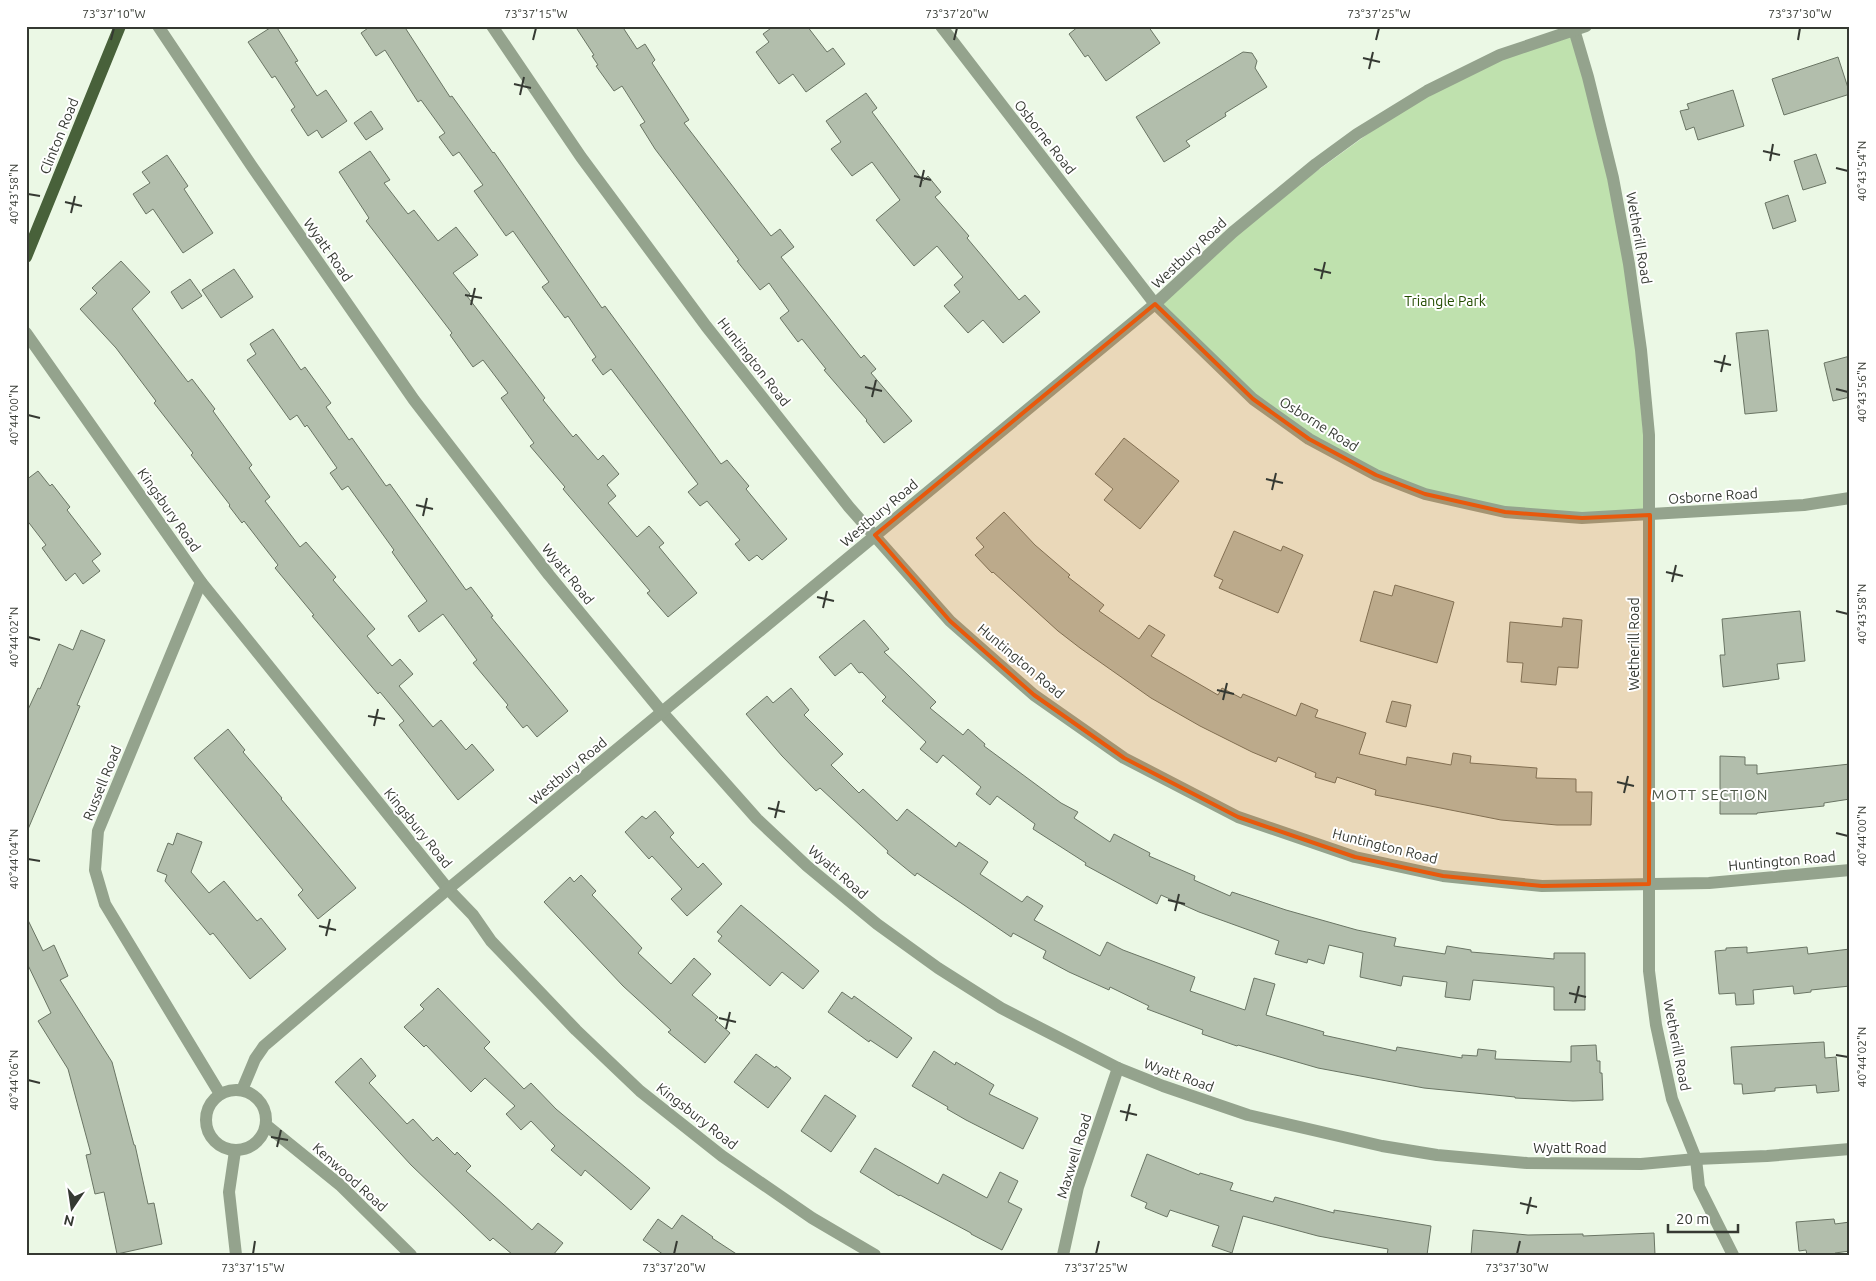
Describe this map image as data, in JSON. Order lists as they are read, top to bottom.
{
  "streets": {
    "main road": ["Clinton Road"],
    "street": [
      "Osborne Road",
      "Wetherill Road",
      "Wyatt Road",
      "Westbury Road",
      "Huntington Road",
      "Kingsbury Road",
      "Russell Road",
      "Maxwell Road",
      "Kenwood Road"
    ]
  },
  "crossings": [
    ["Osborne Road", "Wetherill Road"],
    ["Osborne Road", "Westbury Road"],
    ["Wetherill Road", "Wyatt Road"],
    ["Wetherill Road", "Westbury Road"],
    ["Wetherill Road", "Huntington Road"],
    ["Wyatt Road", "Westbury Road"],
    ["Wyatt Road", "Maxwell Road"],
    ["Westbury Road", "Huntington Road"],
    ["Westbury Road", "Kingsbury Road"],
    ["Westbury Road", "Russell Road"],
    ["Westbury Road", "Kenwood Road"],
    ["Kingsbury Road", "Russell Road"],
    ["Russell Road", "Kenwood Road"]
  ],
  "districts": ["MOTT SECTION"],
  "parks": ["Triangle Park"],
  "scale_bar": "20 m",
  "north": "bottom",
  "coordinates": [
    "73°37'10\"W",
    "73°37'15\"W",
    "73°37'20\"W",
    "73°37'25\"W",
    "73°37'30\"W",
    "40°43'54\"N",
    "40°43'58\"N",
    "40°43'56\"N",
    "40°44'00\"N",
    "40°44'02\"N",
    "40°44'04\"N",
    "40°44'06\"N"
  ]
}
